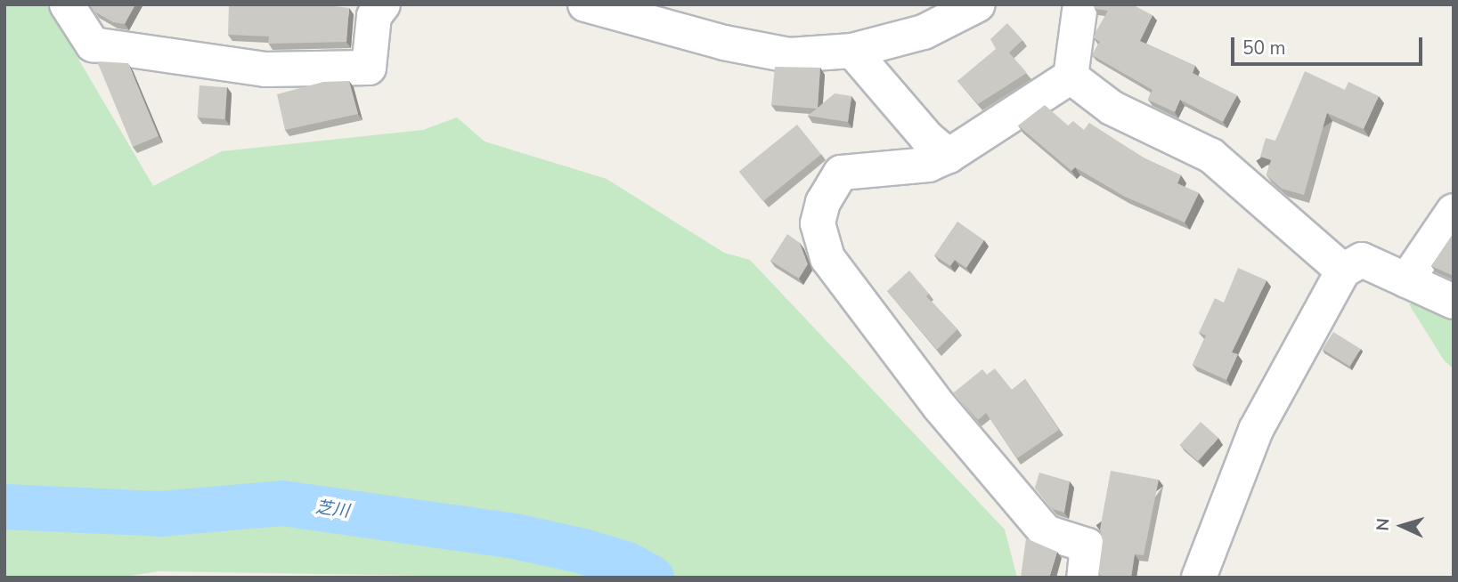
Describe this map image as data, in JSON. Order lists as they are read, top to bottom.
{
  "water": ["芝川"],
  "scale_bar": "50 m",
  "north": "left"
}
